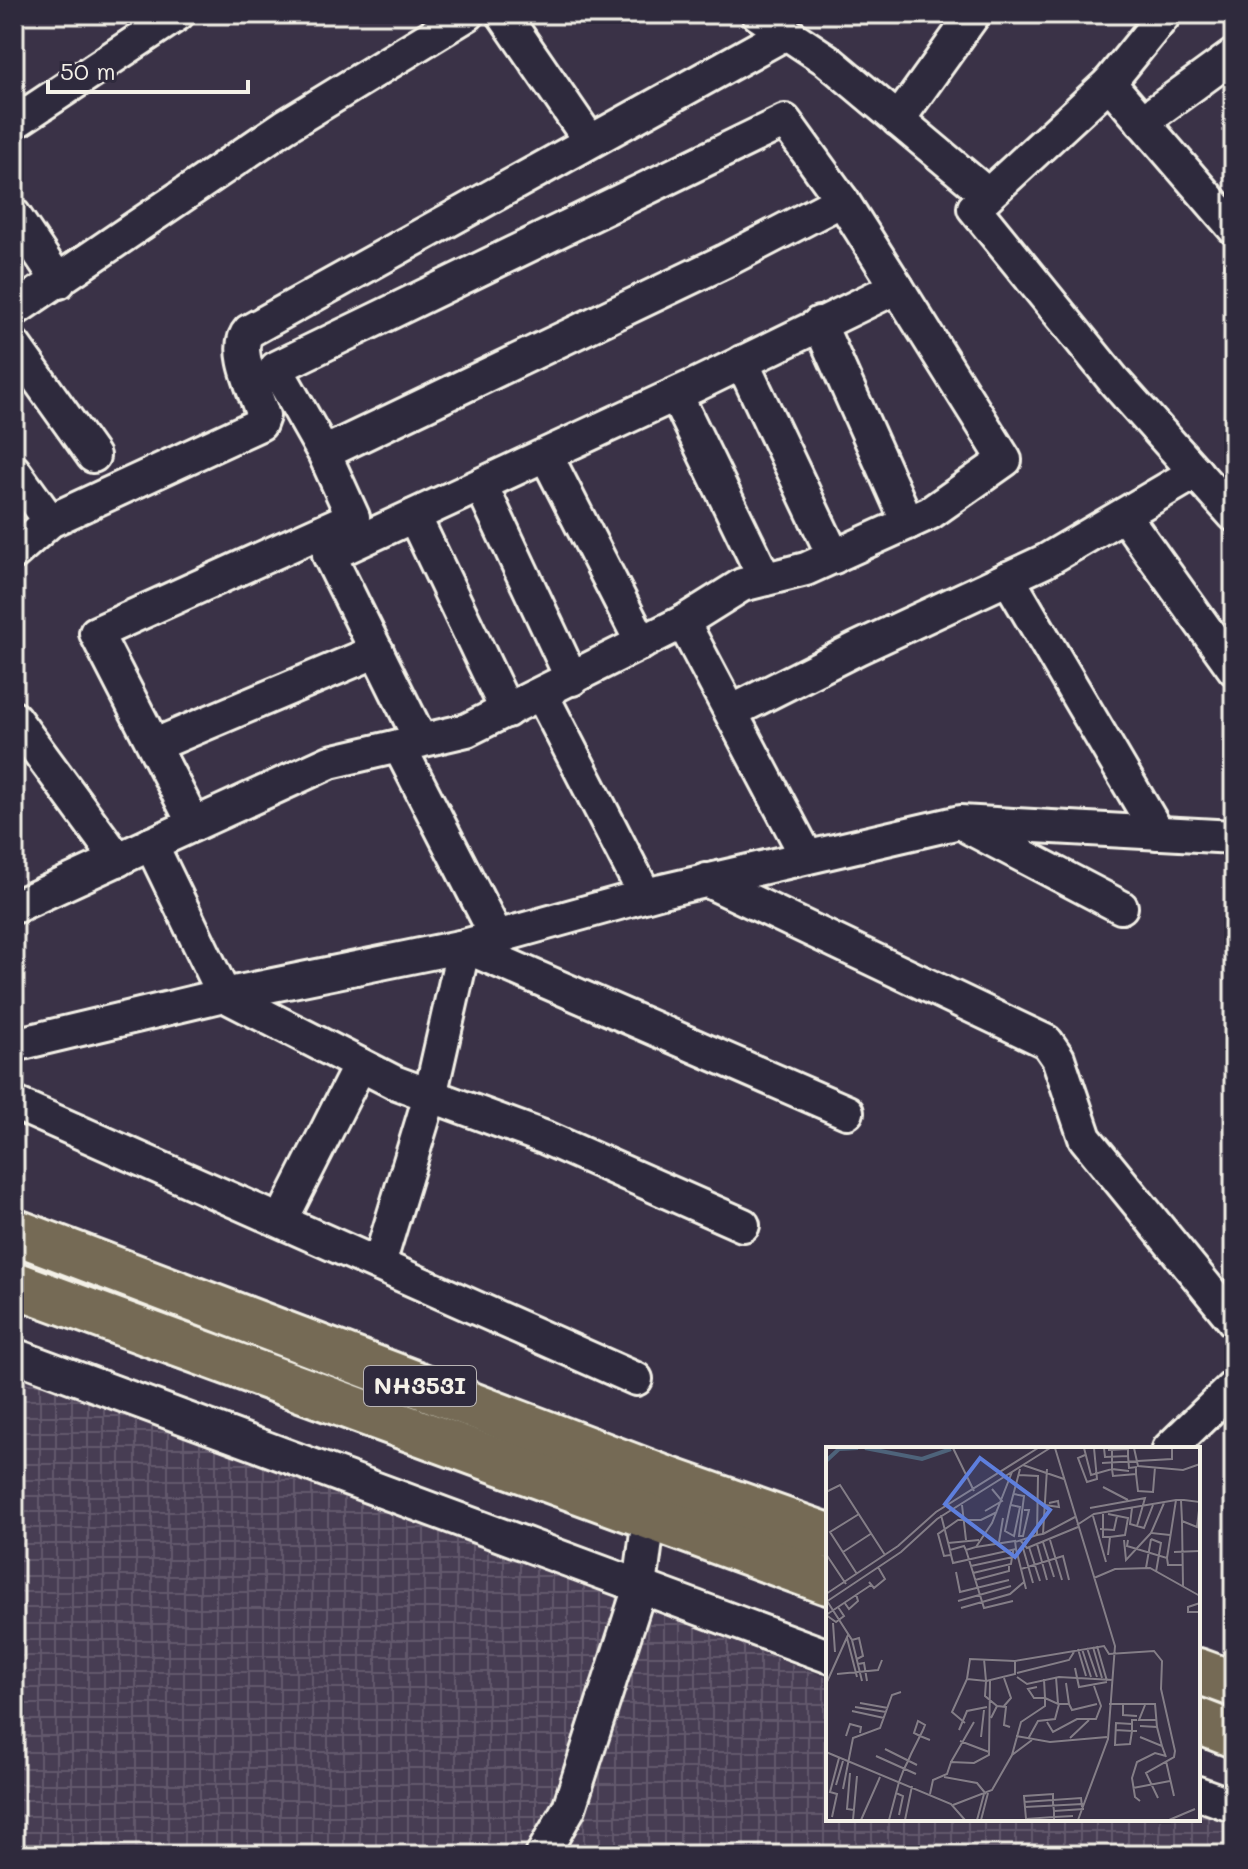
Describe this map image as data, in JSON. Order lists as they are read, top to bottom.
{
  "streets": {
    "highway": ["NH353I"]
  },
  "scale_bar": "50 m"
}
